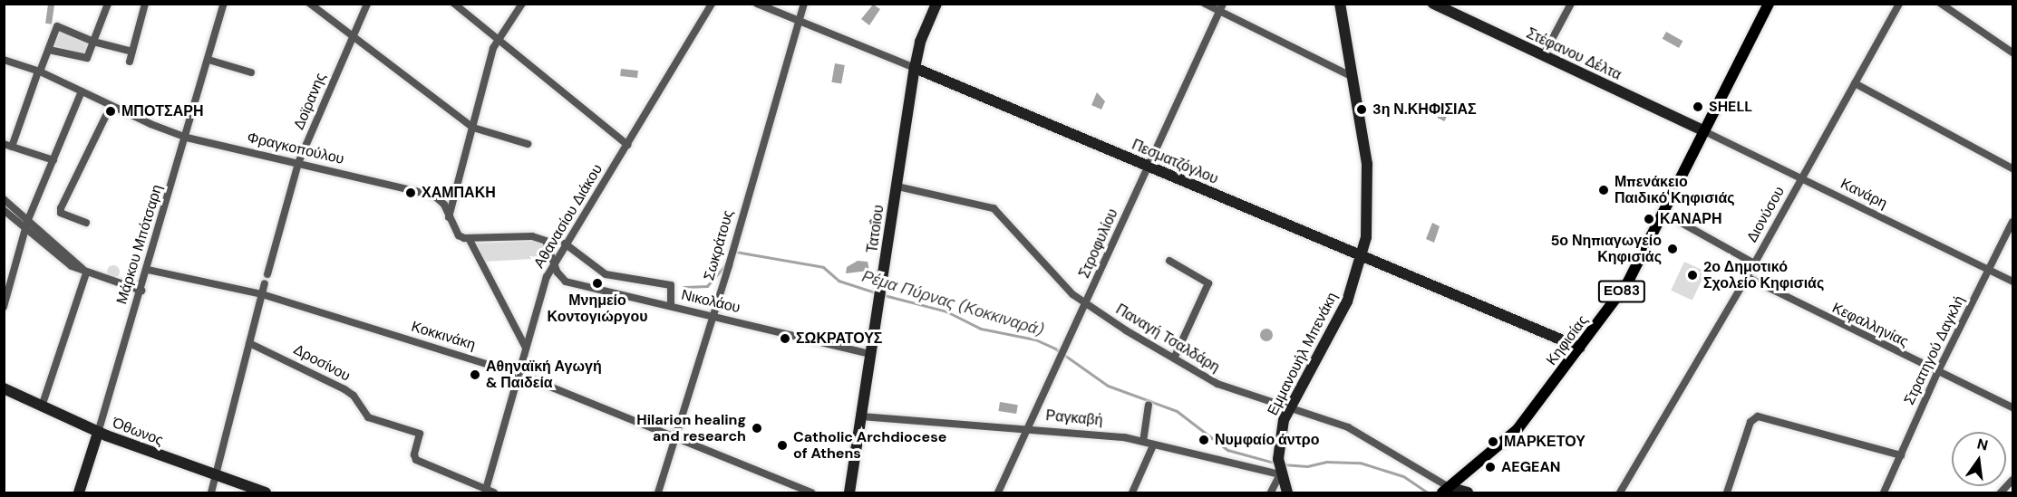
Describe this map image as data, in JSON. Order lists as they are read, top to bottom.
{
  "streets": {
    "main road": ["ΕΟ83", "Κηφισίας"],
    "street": [
      "Στέφανου Δέλτα",
      "Δοϊρανης",
      "Φραγκοπούλου",
      "Πεσματζόγλου",
      "Κανάρη",
      "Διονύσου",
      "Αθανασίου Διάκου",
      "Τατοΐου",
      "Στροφυλίου",
      "Μάρκου Μπότσαρη",
      "Σωκράτους",
      "Νικολάου",
      "Κεφαλληνίας",
      "Κοκκινάκη",
      "Παναγή Τσαλδάρη",
      "Στρατηγού Δαγκλή",
      "Εμμανουήλ Μπενάκη",
      "Δροσίνου",
      "Ραγκαβή",
      "Όθωνος"
    ]
  },
  "crossings": [
    ["Στέφανου Δέλτα", "Κανάρη"],
    ["Στέφανου Δέλτα", "Κηφισίας"],
    ["Δοϊρανης", "Φραγκοπούλου"],
    ["Φραγκοπούλου", "Αθανασίου Διάκου"],
    ["Φραγκοπούλου", "Μάρκου Μπότσαρη"],
    ["Πεσματζόγλου", "Τατοΐου"],
    ["Πεσματζόγλου", "Στροφυλίου"],
    ["Πεσματζόγλου", "Σωκράτους"],
    ["Πεσματζόγλου", "Κηφισίας"],
    ["Πεσματζόγλου", "Εμμανουήλ Μπενάκη"],
    ["Κανάρη", "Διονύσου"],
    ["Κανάρη", "Κηφισίας"],
    ["Κανάρη", "Στρατηγού Δαγκλή"],
    ["Διονύσου", "Κεφαλληνίας"],
    ["Αθανασίου Διάκου", "Νικολάου"],
    ["Αθανασίου Διάκου", "Κοκκινάκη"],
    ["Αθανασίου Διάκου", "Δροσίνου"],
    ["Τατοΐου", "Νικολάου"],
    ["Τατοΐου", "Παναγή Τσαλδάρη"],
    ["Τατοΐου", "Ραγκαβή"],
    ["Στροφυλίου", "Παναγή Τσαλδάρη"],
    ["Στροφυλίου", "Ραγκαβή"],
    ["Μάρκου Μπότσαρη", "Κοκκινάκη"],
    ["Μάρκου Μπότσαρη", "Όθωνος"],
    ["Σωκράτους", "Νικολάου"],
    ["Σωκράτους", "Κοκκινάκη"],
    ["Κεφαλληνίας", "Στρατηγού Δαγκλή"],
    ["Παναγή Τσαλδάρη", "Κηφισίας"],
    ["Παναγή Τσαλδάρη", "Εμμανουήλ Μπενάκη"],
    ["Εμμανουήλ Μπενάκη", "Ραγκαβή"]
  ],
  "water": ["Ρέμα Πύρνας (Κοκκιναρά)"],
  "places": [
    "SHELL",
    "3η Ν.ΚΗΦΙΣΙΑΣ",
    "ΜΠΟΤΣΑΡΗ",
    "Μπενάκειο Παιδικό Κηφισιάς",
    "ΧΑΜΠΑΚΗ",
    "ΚΑΝΑΡΗ",
    "5ο Νηπιαγωγείο Κηφισιάς",
    "2ο Δημοτικό Σχολείο Κηφισιάς",
    "Μνημείο Κοντογιώργου",
    "ΣΩΚΡΑΤΟΥΣ",
    "Αθηναϊκή Αγωγή & Παιδεία",
    "Hilarion healing and research",
    "Νυμφαίο άντρο",
    "ΜΑΡΚΕΤΟΥ",
    "Catholic Archdiocese of Athens",
    "AEGEAN"
  ],
  "north": "top"
}
